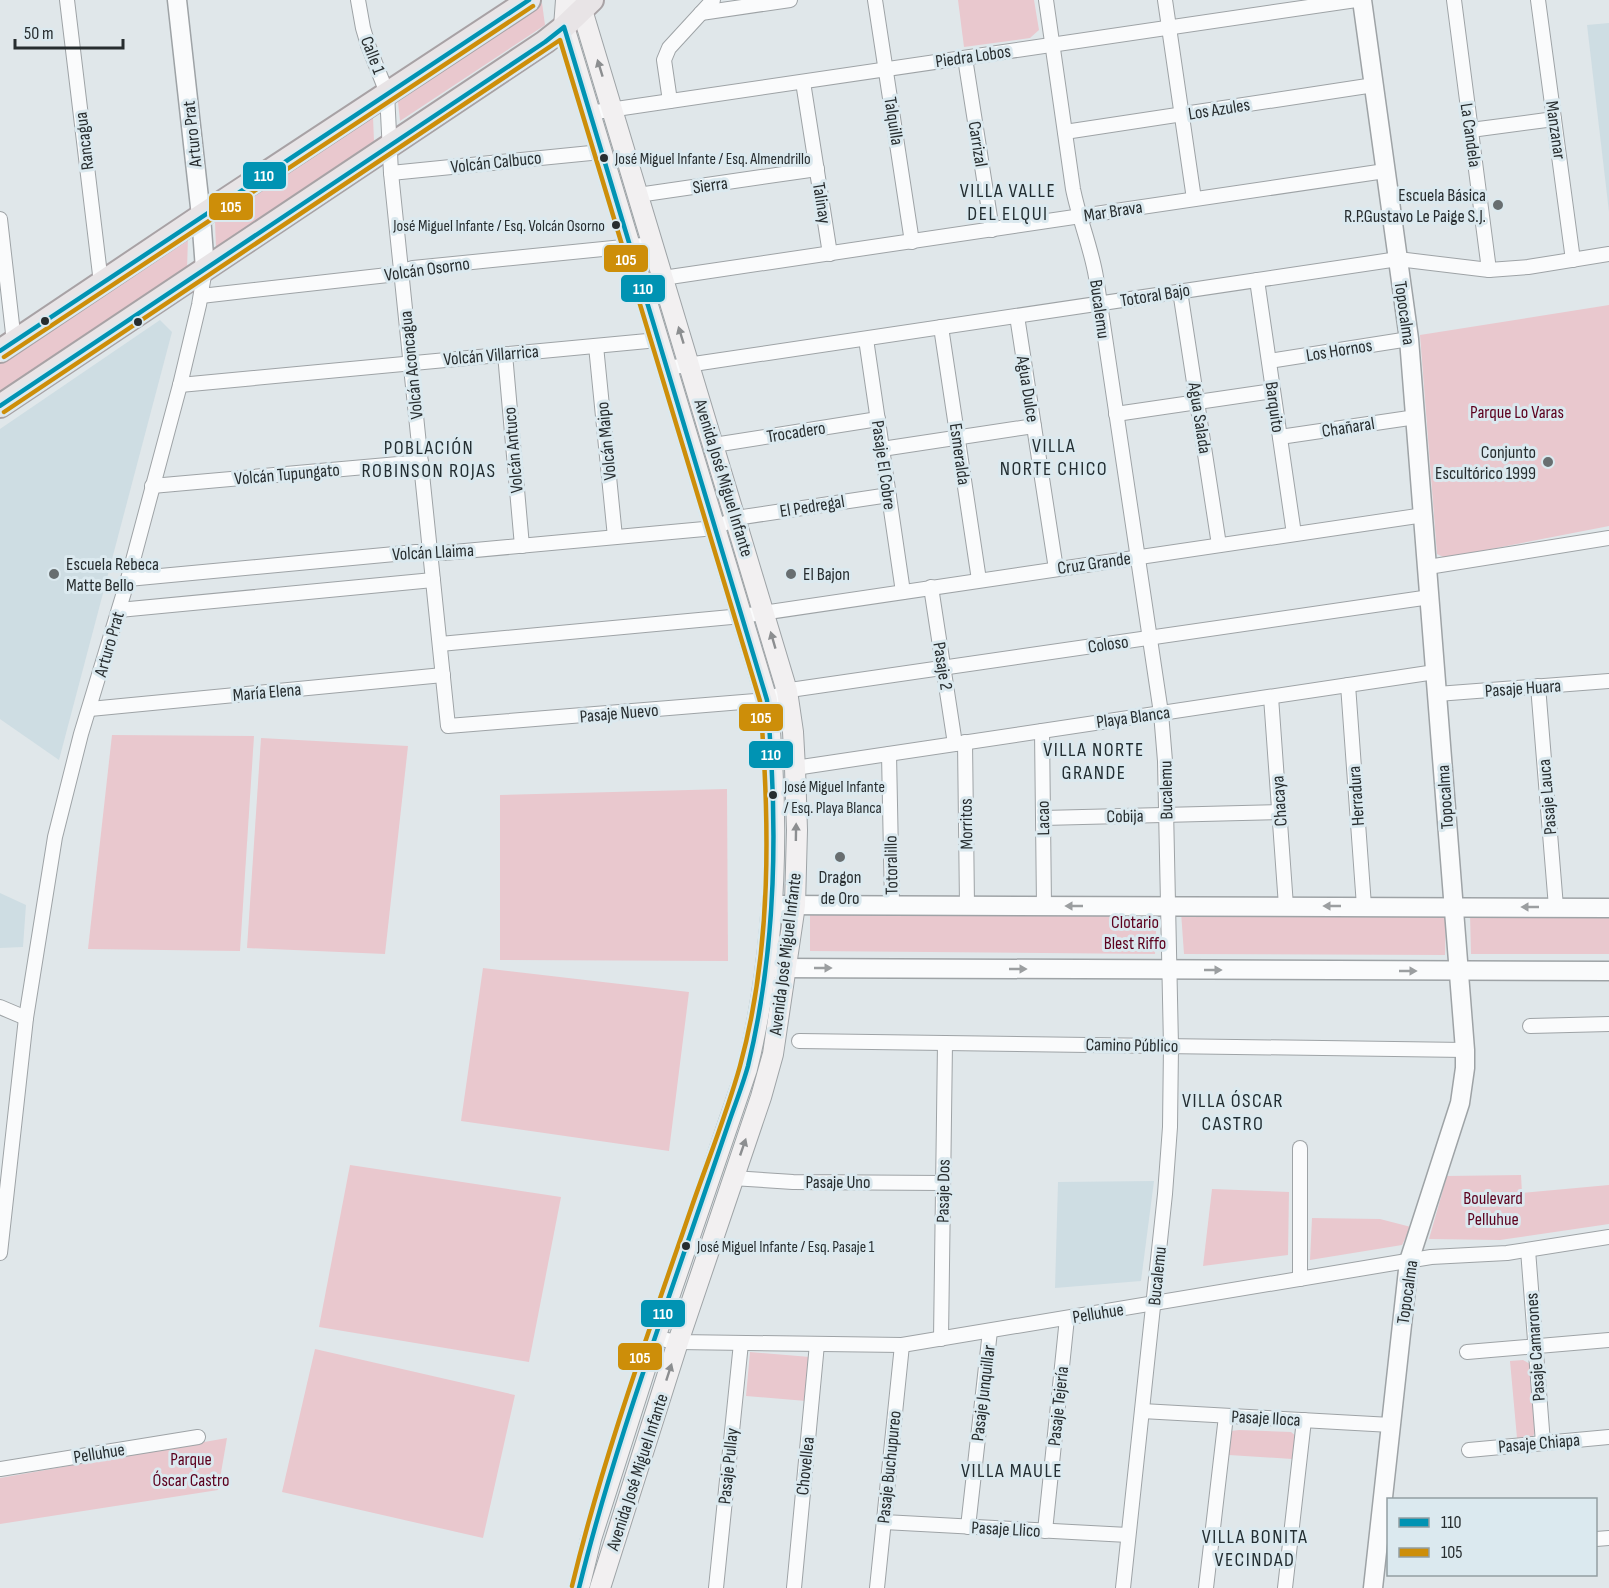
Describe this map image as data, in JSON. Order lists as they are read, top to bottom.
{
  "streets": {
    "main road": ["Avenida José Miguel Infante"],
    "street": [
      "Calle 1",
      "Piedra Lobos",
      "Los Azules",
      "Talquilla",
      "Manzanar",
      "Arturo Prat",
      "La Candela",
      "Rancagua",
      "Carrizal",
      "Volcán Calbuco",
      "Sierra",
      "Talinay",
      "Mar Brava",
      "Volcán Osorno",
      "Totoral Bajo",
      "Bucalemu",
      "Topocalma",
      "Los Hornos",
      "Volcán Villarrica",
      "Volcán Aconcagua",
      "Agua Dulce",
      "Barquito",
      "Agua Salada",
      "Chañaral",
      "Trocadero",
      "Volcán Maipo",
      "Volcán Antuco",
      "Esmeralda",
      "Pasaje El Cobre",
      "Volcán Tupungato",
      "El Pedregal",
      "Volcán Llaima",
      "Cruz Grande",
      "Coloso",
      "Pasaje 2",
      "Pasaje Huara",
      "María Elena",
      "Pasaje Nuevo",
      "Playa Blanca",
      "Herradura",
      "Pasaje Lauca",
      "Chacaya",
      "Cobija",
      "Lacao",
      "Morritos",
      "Totoralillo",
      "Camino Público",
      "Pasaje Uno",
      "Pasaje Dos",
      "Pelluhue",
      "Pasaje Camarones",
      "Pasaje Junquillar",
      "Pasaje Tejería",
      "Pasaje Iloca",
      "Pasaje Chiapa",
      "Pasaje Pullay",
      "Chovellea",
      "Pasaje Buchupureo",
      "Pasaje Llico"
    ]
  },
  "crossings": [
    ["Calle 1", "Volcán Aconcagua"],
    ["Piedra Lobos", "Talquilla"],
    ["Piedra Lobos", "Carrizal"],
    ["Piedra Lobos", "Talinay"],
    ["Piedra Lobos", "Bucalemu"],
    ["Piedra Lobos", "Avenida José Miguel Infante"],
    ["Los Azules", "Bucalemu"],
    ["Los Azules", "Topocalma"],
    ["Talquilla", "Mar Brava"],
    ["Manzanar", "Totoral Bajo"],
    ["Arturo Prat", "Volcán Osorno"],
    ["Arturo Prat", "Volcán Villarrica"],
    ["Arturo Prat", "Volcán Tupungato"],
    ["Arturo Prat", "Volcán Llaima"],
    ["Arturo Prat", "María Elena"],
    ["La Candela", "Totoral Bajo"],
    ["Carrizal", "Mar Brava"],
    ["Volcán Calbuco", "Volcán Aconcagua"],
    ["Volcán Calbuco", "Avenida José Miguel Infante"],
    ["Sierra", "Talinay"],
    ["Sierra", "Avenida José Miguel Infante"],
    ["Talinay", "Mar Brava"],
    ["Mar Brava", "Bucalemu"],
    ["Mar Brava", "Topocalma"],
    ["Mar Brava", "Avenida José Miguel Infante"],
    ["Volcán Osorno", "Volcán Aconcagua"],
    ["Volcán Osorno", "Avenida José Miguel Infante"],
    ["Totoral Bajo", "Bucalemu"],
    ["Totoral Bajo", "Topocalma"],
    ["Totoral Bajo", "Agua Dulce"],
    ["Totoral Bajo", "Barquito"],
    ["Totoral Bajo", "Agua Salada"],
    ["Totoral Bajo", "Esmeralda"],
    ["Totoral Bajo", "Pasaje El Cobre"],
    ["Totoral Bajo", "Avenida José Miguel Infante"],
    ["Bucalemu", "Cruz Grande"],
    ["Bucalemu", "Coloso"],
    ["Bucalemu", "Playa Blanca"],
    ["Bucalemu", "Cobija"],
    ["Bucalemu", "Camino Público"],
    ["Bucalemu", "Pelluhue"],
    ["Bucalemu", "Pasaje Iloca"],
    ["Bucalemu", "Pasaje Llico"],
    ["Topocalma", "Los Hornos"],
    ["Topocalma", "Chañaral"],
    ["Topocalma", "Cruz Grande"],
    ["Topocalma", "Coloso"],
    ["Topocalma", "Pasaje Huara"],
    ["Topocalma", "Playa Blanca"],
    ["Topocalma", "Camino Público"],
    ["Topocalma", "Pelluhue"],
    ["Topocalma", "Pasaje Iloca"],
    ["Los Hornos", "Barquito"],
    ["Volcán Villarrica", "Volcán Aconcagua"],
    ["Volcán Villarrica", "Volcán Maipo"],
    ["Volcán Villarrica", "Volcán Antuco"],
    ["Volcán Villarrica", "Avenida José Miguel Infante"],
    ["Volcán Aconcagua", "Volcán Tupungato"],
    ["Volcán Aconcagua", "Volcán Llaima"],
    ["Volcán Aconcagua", "María Elena"],
    ["Volcán Aconcagua", "Pasaje Nuevo"],
    ["Agua Dulce", "Cruz Grande"],
    ["Barquito", "Chañaral"],
    ["Barquito", "Cruz Grande"],
    ["Agua Salada", "Cruz Grande"],
    ["Trocadero", "Pasaje El Cobre"],
    ["Trocadero", "Avenida José Miguel Infante"],
    ["Volcán Maipo", "Volcán Llaima"],
    ["Volcán Antuco", "Volcán Llaima"],
    ["Esmeralda", "Cruz Grande"],
    ["Pasaje El Cobre", "El Pedregal"],
    ["Pasaje El Cobre", "Cruz Grande"],
    ["Avenida José Miguel Infante", "El Pedregal"],
    ["Avenida José Miguel Infante", "Volcán Llaima"],
    ["Avenida José Miguel Infante", "Cruz Grande"],
    ["Avenida José Miguel Infante", "Coloso"],
    ["Avenida José Miguel Infante", "Pasaje Nuevo"],
    ["Avenida José Miguel Infante", "Playa Blanca"],
    ["Avenida José Miguel Infante", "Pasaje Uno"],
    ["Avenida José Miguel Infante", "Pelluhue"],
    ["El Pedregal", "Volcán Llaima"],
    ["Cruz Grande", "Pasaje 2"],
    ["Coloso", "Pasaje 2"],
    ["Coloso", "Pasaje Nuevo"],
    ["Pasaje 2", "Playa Blanca"],
    ["Pasaje 2", "Morritos"],
    ["Pasaje Huara", "Pasaje Lauca"],
    ["Playa Blanca", "Herradura"],
    ["Playa Blanca", "Chacaya"],
    ["Playa Blanca", "Lacao"],
    ["Playa Blanca", "Morritos"],
    ["Playa Blanca", "Totoralillo"],
    ["Chacaya", "Cobija"],
    ["Cobija", "Lacao"],
    ["Camino Público", "Pasaje Dos"],
    ["Pasaje Uno", "Pasaje Dos"],
    ["Pasaje Dos", "Pelluhue"],
    ["Pelluhue", "Pasaje Camarones"],
    ["Pelluhue", "Pasaje Junquillar"],
    ["Pelluhue", "Pasaje Tejería"],
    ["Pelluhue", "Pasaje Pullay"],
    ["Pelluhue", "Chovellea"],
    ["Pelluhue", "Pasaje Buchupureo"],
    ["Pasaje Camarones", "Pasaje Chiapa"],
    ["Pasaje Junquillar", "Pasaje Llico"],
    ["Pasaje Tejería", "Pasaje Llico"],
    ["Pasaje Buchupureo", "Pasaje Llico"]
  ],
  "districts": [
    "VILLA VALLE DEL ELQUI",
    "VILLA NORTE CHICO",
    "POBLACIÓN ROBINSON ROJAS",
    "VILLA NORTE GRANDE",
    "VILLA ÓSCAR CASTRO",
    "VILLA MAULE",
    "VILLA BONITA VECINDAD"
  ],
  "parks": [
    "Parque Lo Varas",
    "Clotario Blest Riffo",
    "Boulevard Pelluhue",
    "Parque Óscar Castro"
  ],
  "places": [
    "José Miguel Infante / Esq. Almendrillo",
    "Escuela Básica R.P.Gustavo Le Paige S.J.",
    "José Miguel Infante / Esq. Volcán Osorno",
    "Conjunto Escultórico 1999",
    "Escuela Rebeca Matte Bello",
    "El Bajon",
    "José Miguel Infante / Esq. Playa Blanca",
    "Dragon de Oro",
    "José Miguel Infante / Esq. Pasaje 1"
  ],
  "lines": ["transit line 110", "transit line 105"],
  "legend": ["110", "105"],
  "scale_bar": "50 m"
}
